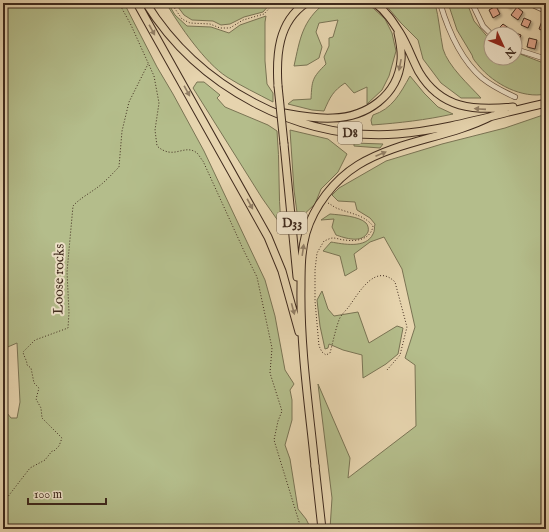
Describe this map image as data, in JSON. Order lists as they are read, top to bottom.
{
  "streets": {
    "main road": ["D8", "D33"],
    "path": ["Loose rocks"]
  },
  "scale_bar": "100 m",
  "north": "bottom right"
}
